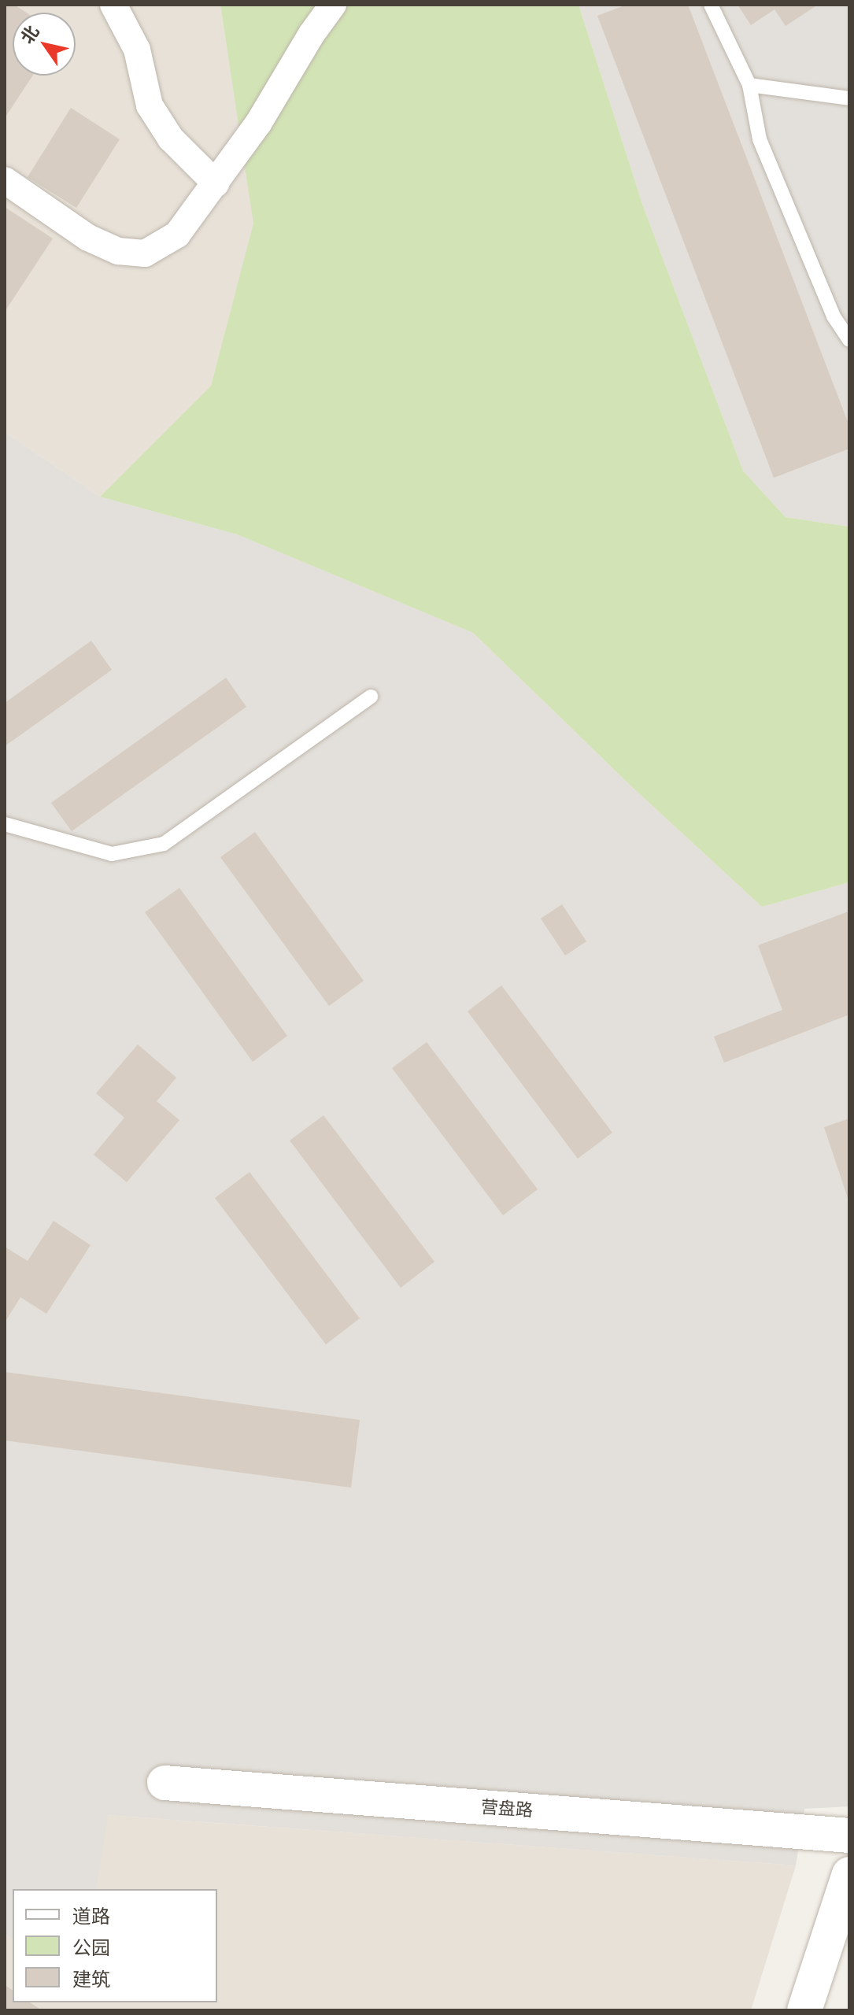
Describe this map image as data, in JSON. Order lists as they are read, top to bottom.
{
  "streets": {
    "street": ["营盘路"]
  },
  "legend": ["道路", "公园", "建筑"],
  "north": "top left"
}
